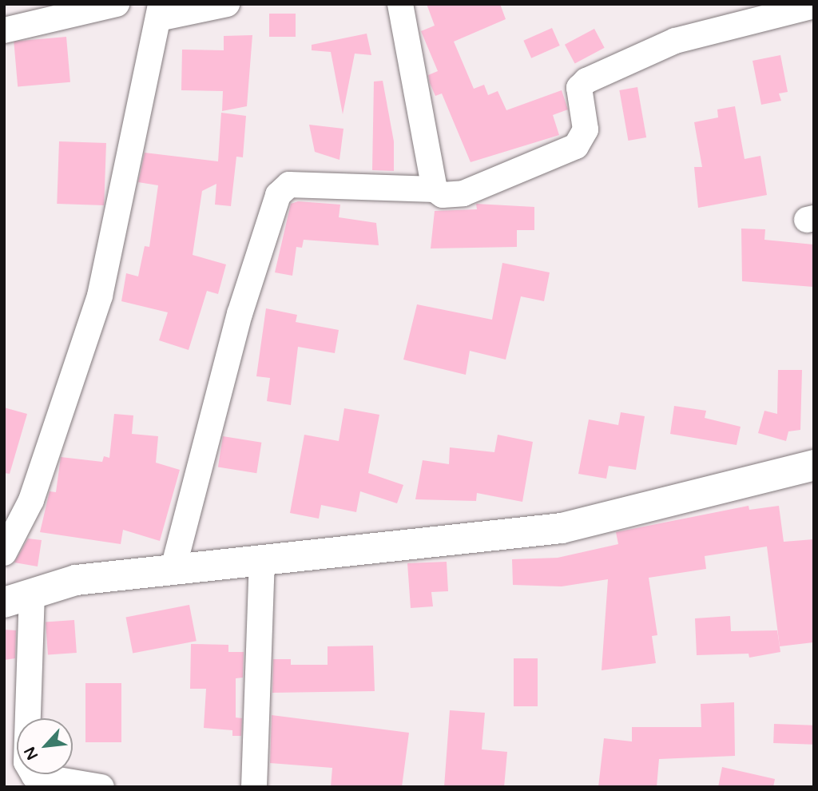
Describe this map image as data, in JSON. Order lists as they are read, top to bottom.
{
  "north": "bottom left"
}
